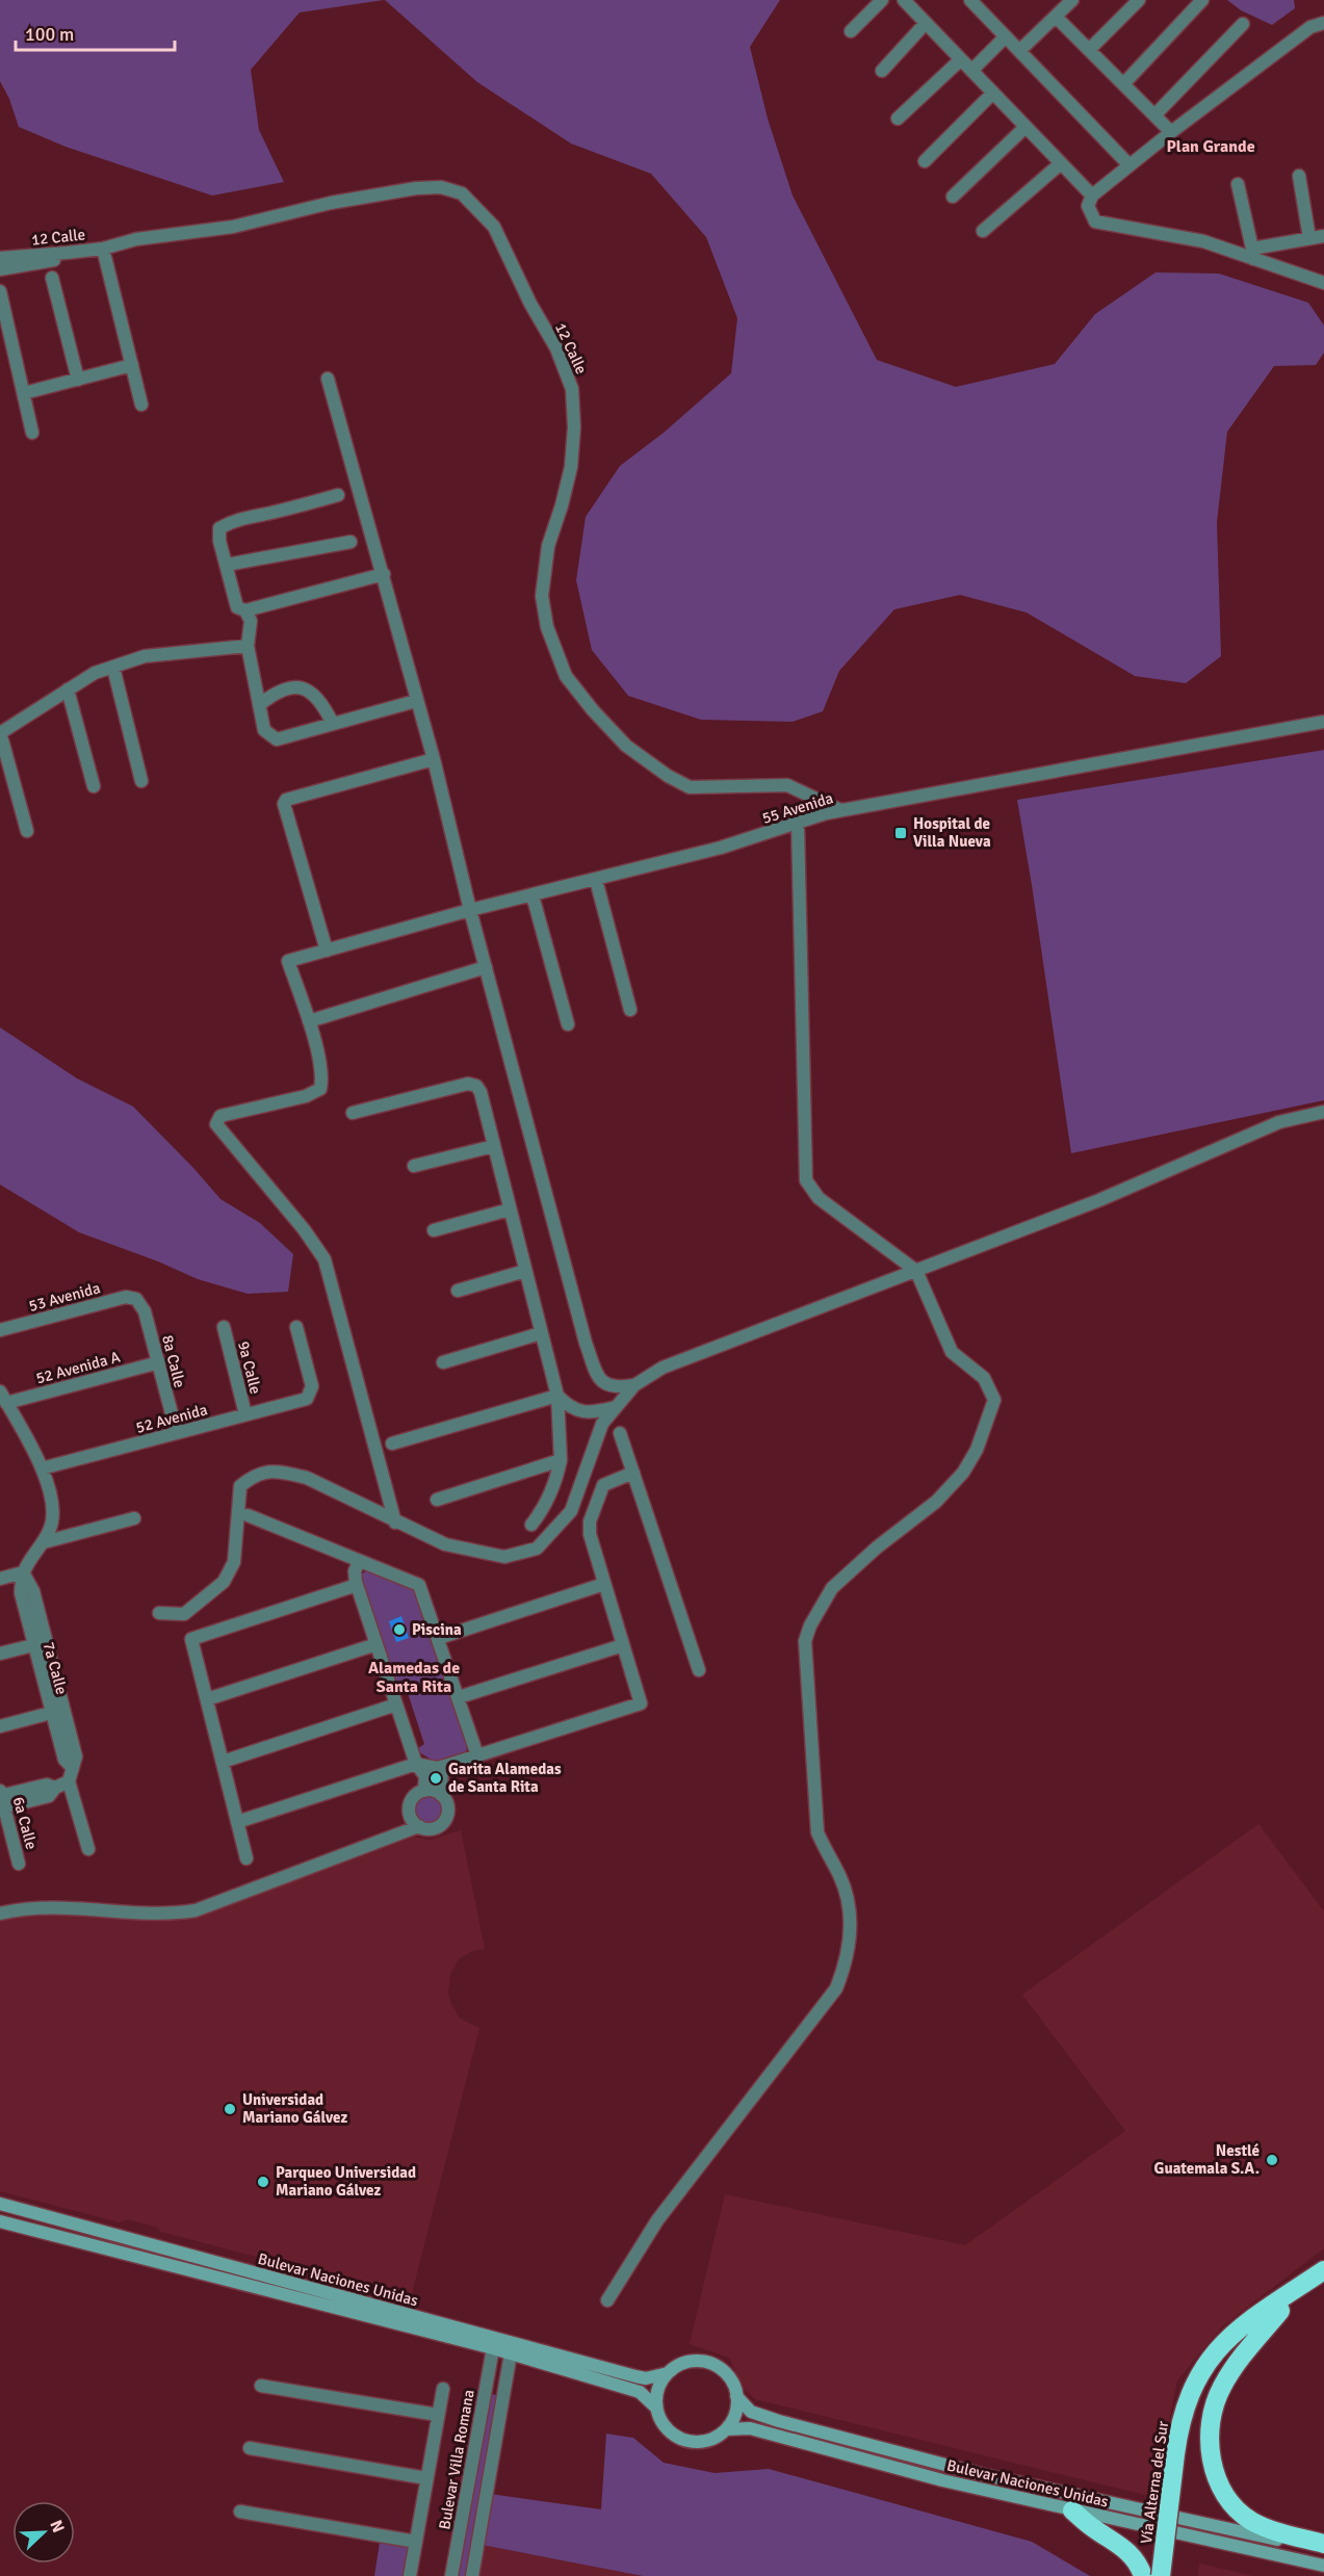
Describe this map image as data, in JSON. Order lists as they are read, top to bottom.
{
  "streets": {
    "highway": ["Vía Alterna del Sur"],
    "main road": ["Bulevar Naciones Unidas"],
    "street": [
      "12 Calle",
      "55 Avenida",
      "53 Avenida",
      "8a Calle",
      "52 Avenida A",
      "9a Calle",
      "52 Avenida",
      "7a Calle",
      "6a Calle",
      "Bulevar Villa Romana"
    ]
  },
  "crossings": [
    ["12 Calle", "55 Avenida"],
    ["53 Avenida", "8a Calle"],
    ["8a Calle", "52 Avenida A"],
    ["8a Calle", "52 Avenida"],
    ["9a Calle", "52 Avenida"],
    ["Bulevar Naciones Unidas", "Bulevar Villa Romana"]
  ],
  "districts": ["Plan Grande", "Alamedas de Santa Rita"],
  "places": {
    "transit": ["Hospital de Villa Nueva"],
    "other": [
      "Piscina",
      "Garita Alamedas de Santa Rita",
      "Universidad Mariano Gálvez",
      "Nestlé Guatemala S.A.",
      "Parqueo Universidad Mariano Gálvez"
    ]
  },
  "scale_bar": "100 m",
  "north": "top right"
}
